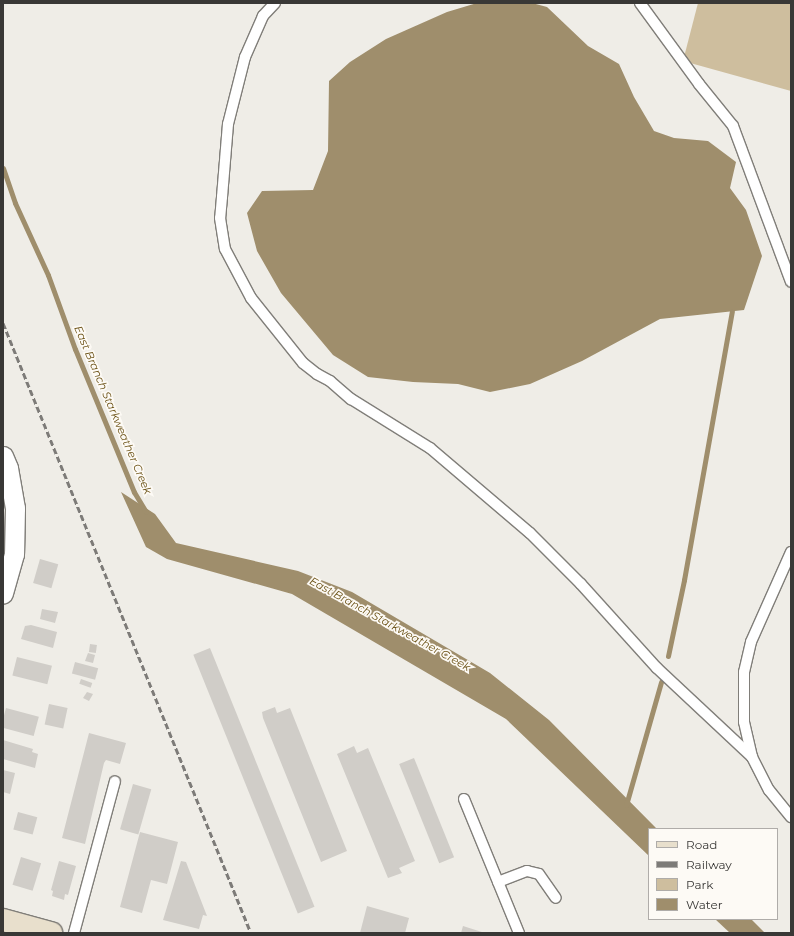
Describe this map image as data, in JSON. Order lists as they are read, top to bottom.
{
  "water": ["East Branch Starkweather Creek"],
  "legend": [
    "Road",
    "Railway",
    "Park",
    "Water"
  ]
}
